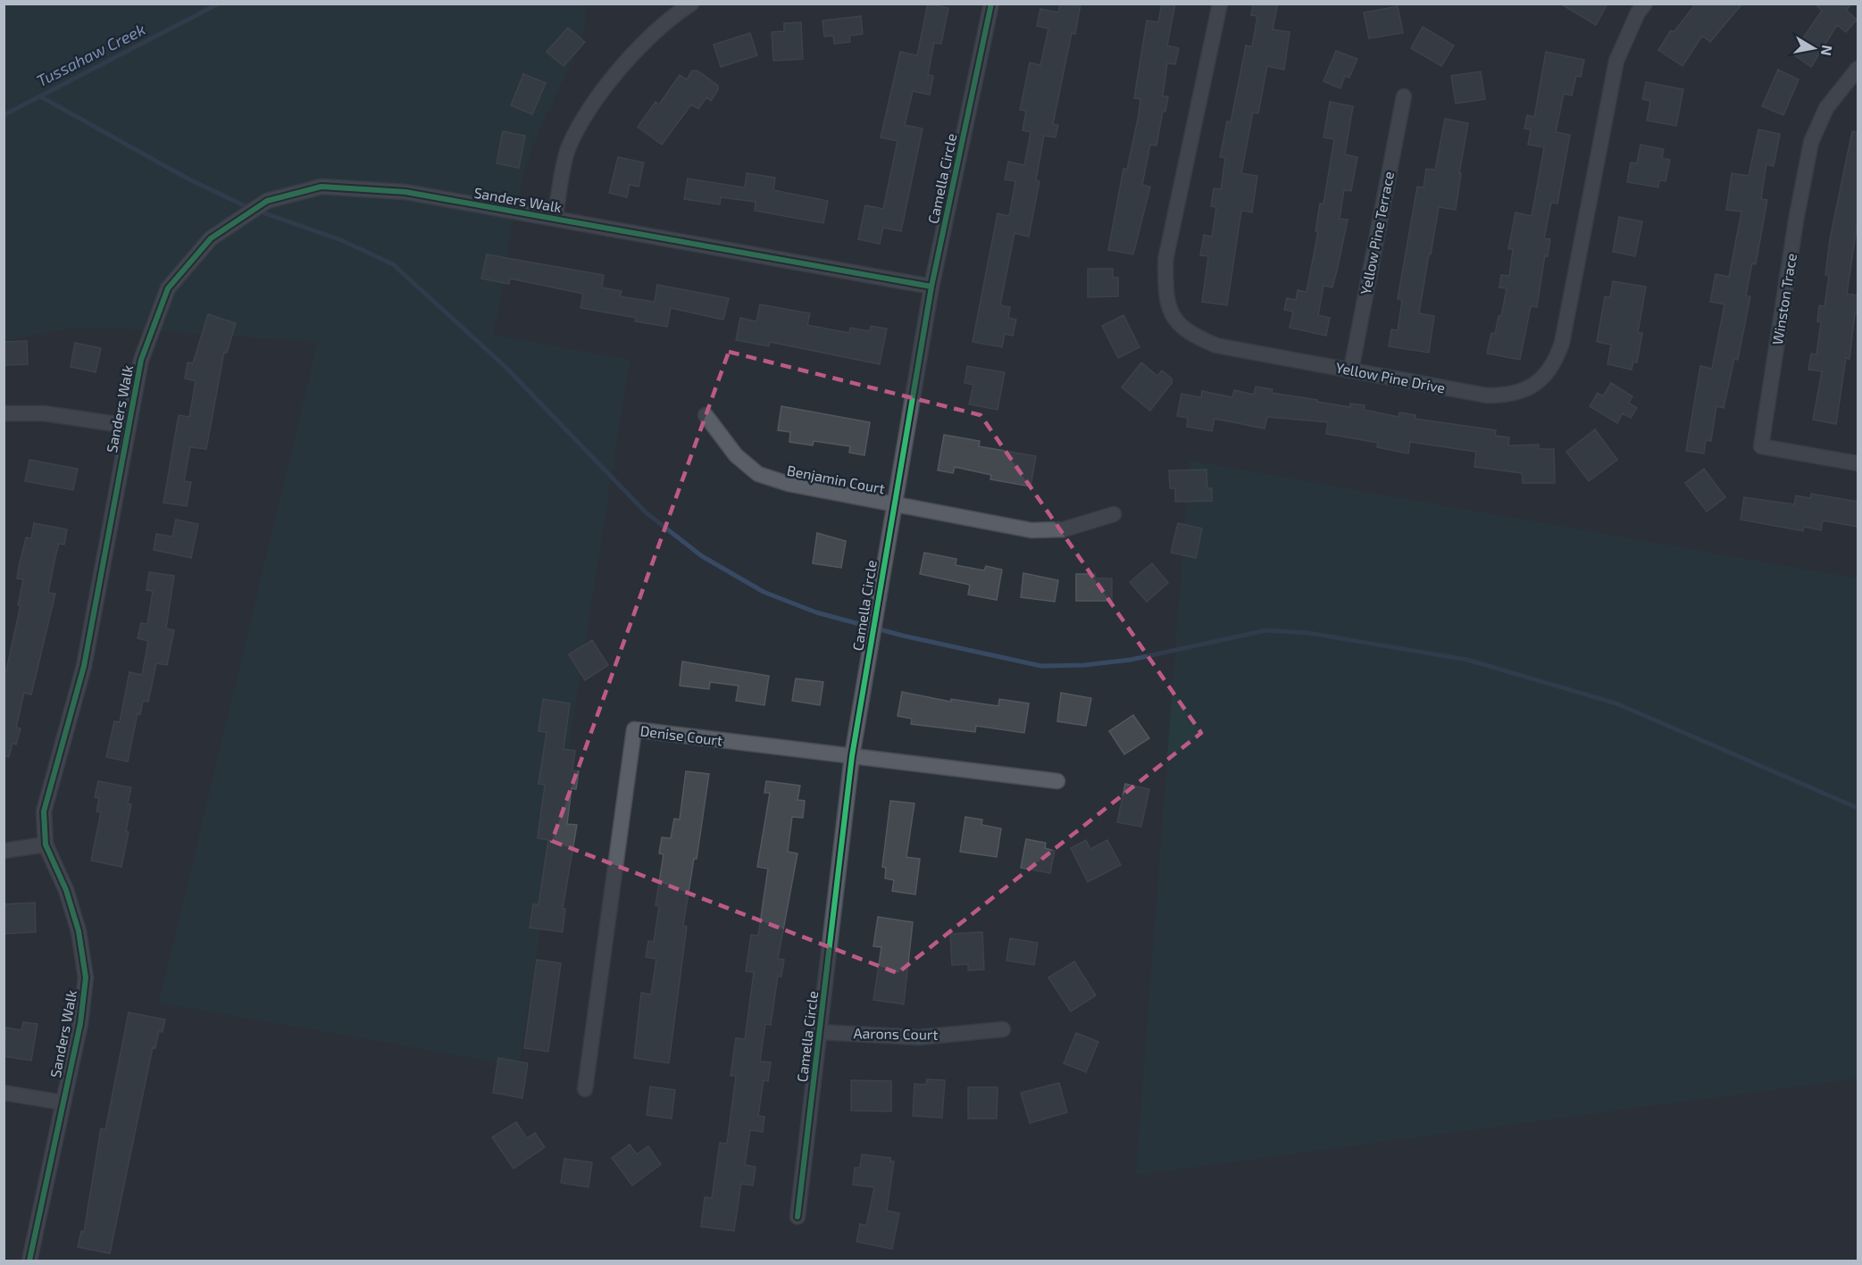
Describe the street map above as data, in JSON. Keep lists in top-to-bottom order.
{
  "streets": {
    "street": [
      "Camella Circle",
      "Sanders Walk",
      "Yellow Pine Terrace",
      "Winston Trace",
      "Yellow Pine Drive",
      "Benjamin Court",
      "Denise Court",
      "Aarons Court"
    ]
  },
  "crossings": [
    ["Camella Circle", "Sanders Walk"],
    ["Camella Circle", "Benjamin Court"],
    ["Camella Circle", "Denise Court"],
    ["Camella Circle", "Aarons Court"],
    ["Yellow Pine Terrace", "Yellow Pine Drive"]
  ],
  "water": ["Tussahaw Creek"],
  "north": "right"
}
